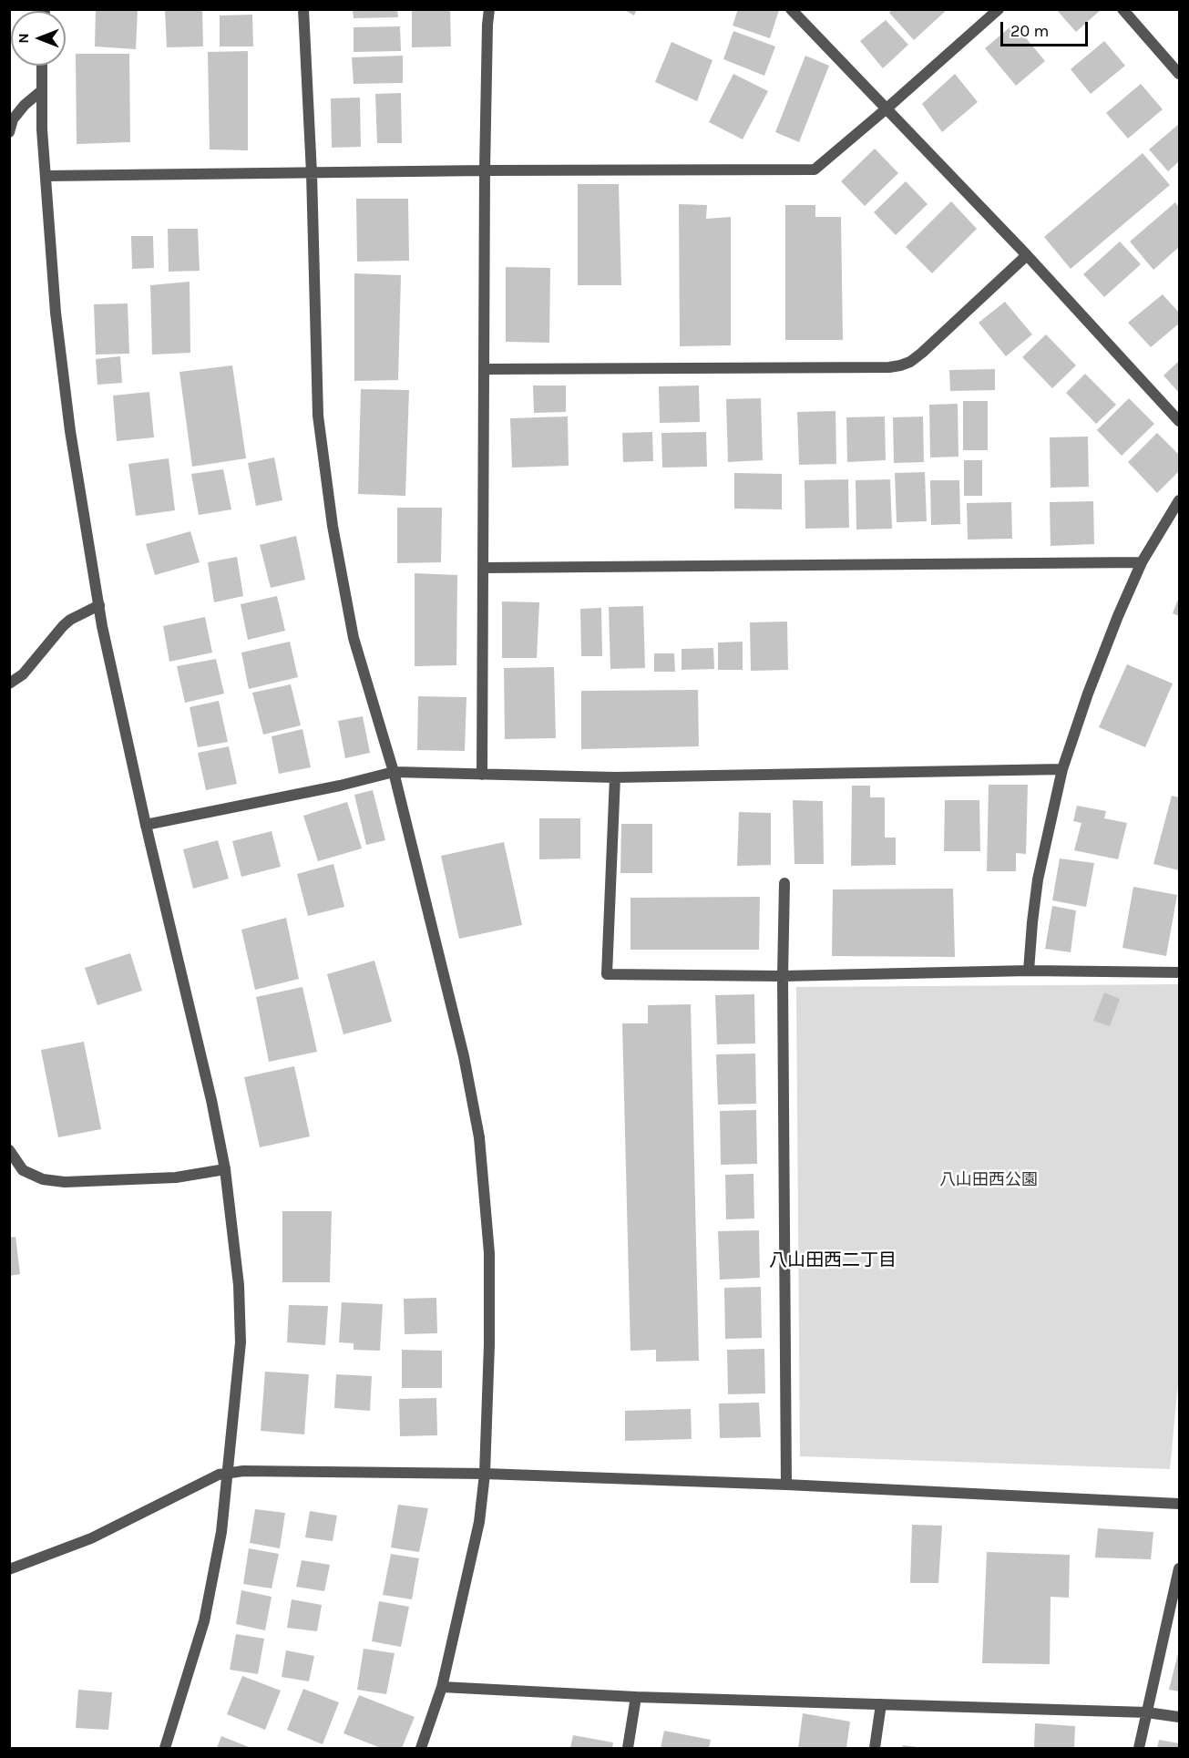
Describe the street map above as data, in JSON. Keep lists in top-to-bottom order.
{
  "districts": ["八山田西二丁目"],
  "parks": ["八山田西公園"],
  "scale_bar": "20 m",
  "north": "left"
}
